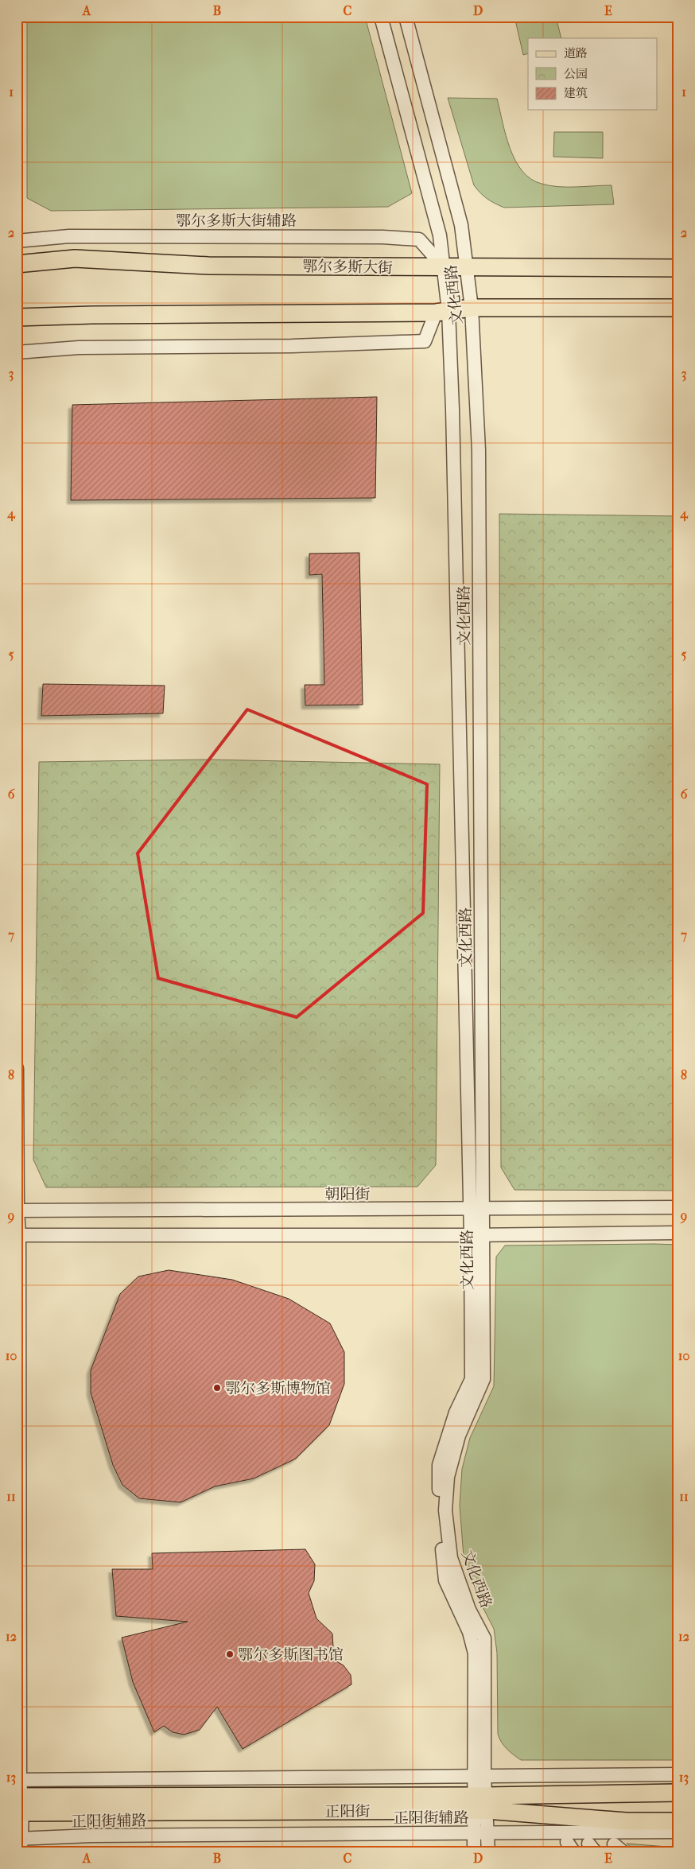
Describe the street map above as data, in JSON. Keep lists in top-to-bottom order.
{
  "streets": {
    "main road": ["鄂尔多斯大街", "正阳街"],
    "street": [
      "鄂尔多斯大街辅路",
      "文化西路",
      "朝阳街",
      "正阳街辅路"
    ]
  },
  "crossings": [
    ["鄂尔多斯大街辅路", "鄂尔多斯大街"],
    ["鄂尔多斯大街辅路", "文化西路"],
    ["鄂尔多斯大街", "文化西路"],
    ["文化西路", "朝阳街"],
    ["文化西路", "正阳街"],
    ["文化西路", "正阳街辅路"]
  ],
  "places": ["鄂尔多斯博物馆", "鄂尔多斯图书馆"],
  "legend": ["道路", "公园", "建筑"],
  "grid": {
    "columns": [
      "A",
      "B",
      "C",
      "D",
      "E"
    ],
    "rows": [
      "1",
      "2",
      "3",
      "4",
      "5",
      "6",
      "7",
      "8",
      "9",
      "10",
      "11",
      "12",
      "13"
    ]
  }
}
